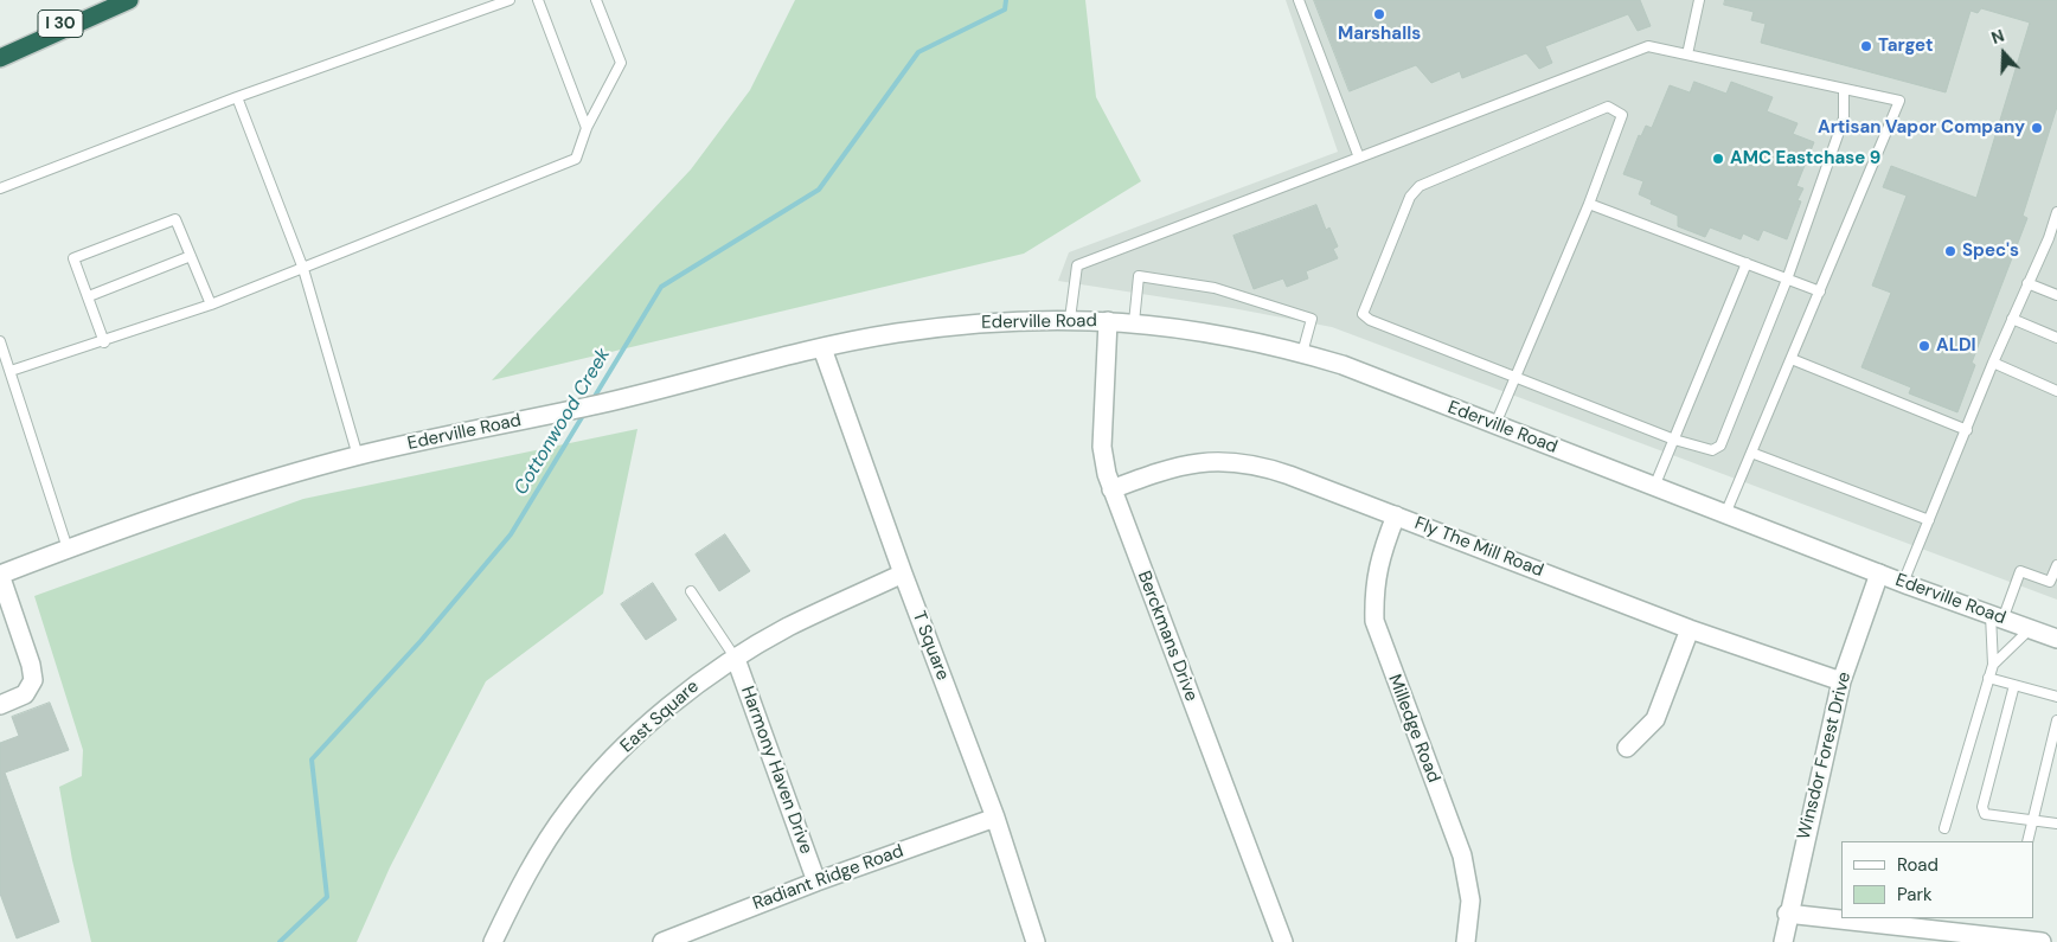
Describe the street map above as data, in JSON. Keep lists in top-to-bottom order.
{
  "streets": {
    "highway": ["I 30"],
    "street": [
      "Ederville Road",
      "Fly The Mill Road",
      "Berckmans Drive",
      "T Square",
      "East Square",
      "Milledge Road",
      "Winsdor Forest Drive",
      "Harmony Haven Drive",
      "Radiant Ridge Road"
    ]
  },
  "crossings": [
    ["Ederville Road", "Berckmans Drive"],
    ["Ederville Road", "T Square"],
    ["Ederville Road", "Winsdor Forest Drive"],
    ["Fly The Mill Road", "Berckmans Drive"],
    ["Fly The Mill Road", "Milledge Road"],
    ["Fly The Mill Road", "Winsdor Forest Drive"],
    ["T Square", "East Square"],
    ["T Square", "Radiant Ridge Road"],
    ["East Square", "Harmony Haven Drive"],
    ["Harmony Haven Drive", "Radiant Ridge Road"]
  ],
  "water": ["Cottonwood Creek"],
  "places": [
    "Marshalls",
    "Target",
    "Artisan Vapor Company",
    "AMC Eastchase 9",
    "Spec's",
    "ALDI"
  ],
  "legend": ["Road", "Park"],
  "north": "top"
}
